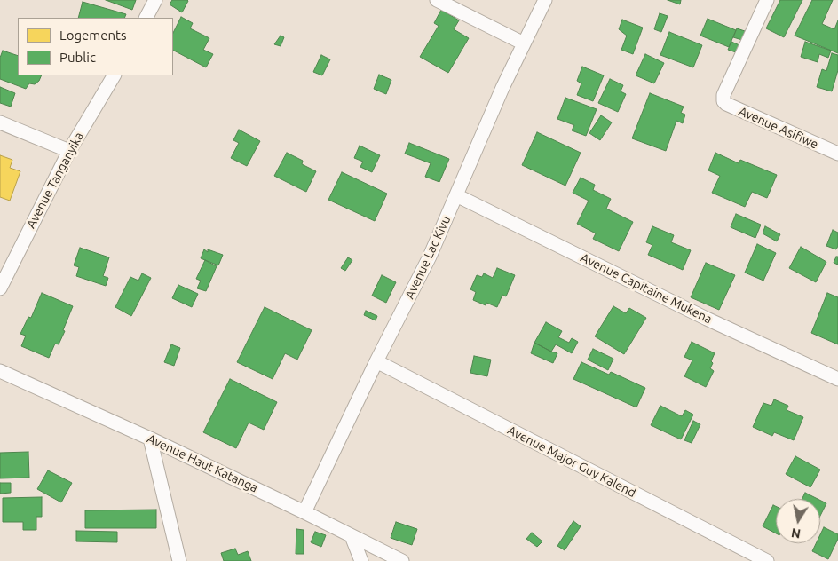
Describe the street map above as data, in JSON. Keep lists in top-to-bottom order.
{
  "streets": {
    "street": [
      "Avenue Asifiwe",
      "Avenue Tanganyika",
      "Avenue Lac Kivu",
      "Avenue Capitaine Mukena",
      "Avenue Major Guy Kalend",
      "Avenue Haut Katanga"
    ]
  },
  "crossings": [
    ["Avenue Lac Kivu", "Avenue Capitaine Mukena"],
    ["Avenue Lac Kivu", "Avenue Major Guy Kalend"],
    ["Avenue Lac Kivu", "Avenue Haut Katanga"]
  ],
  "legend": ["Logements", "Public"],
  "north": "bottom"
}
